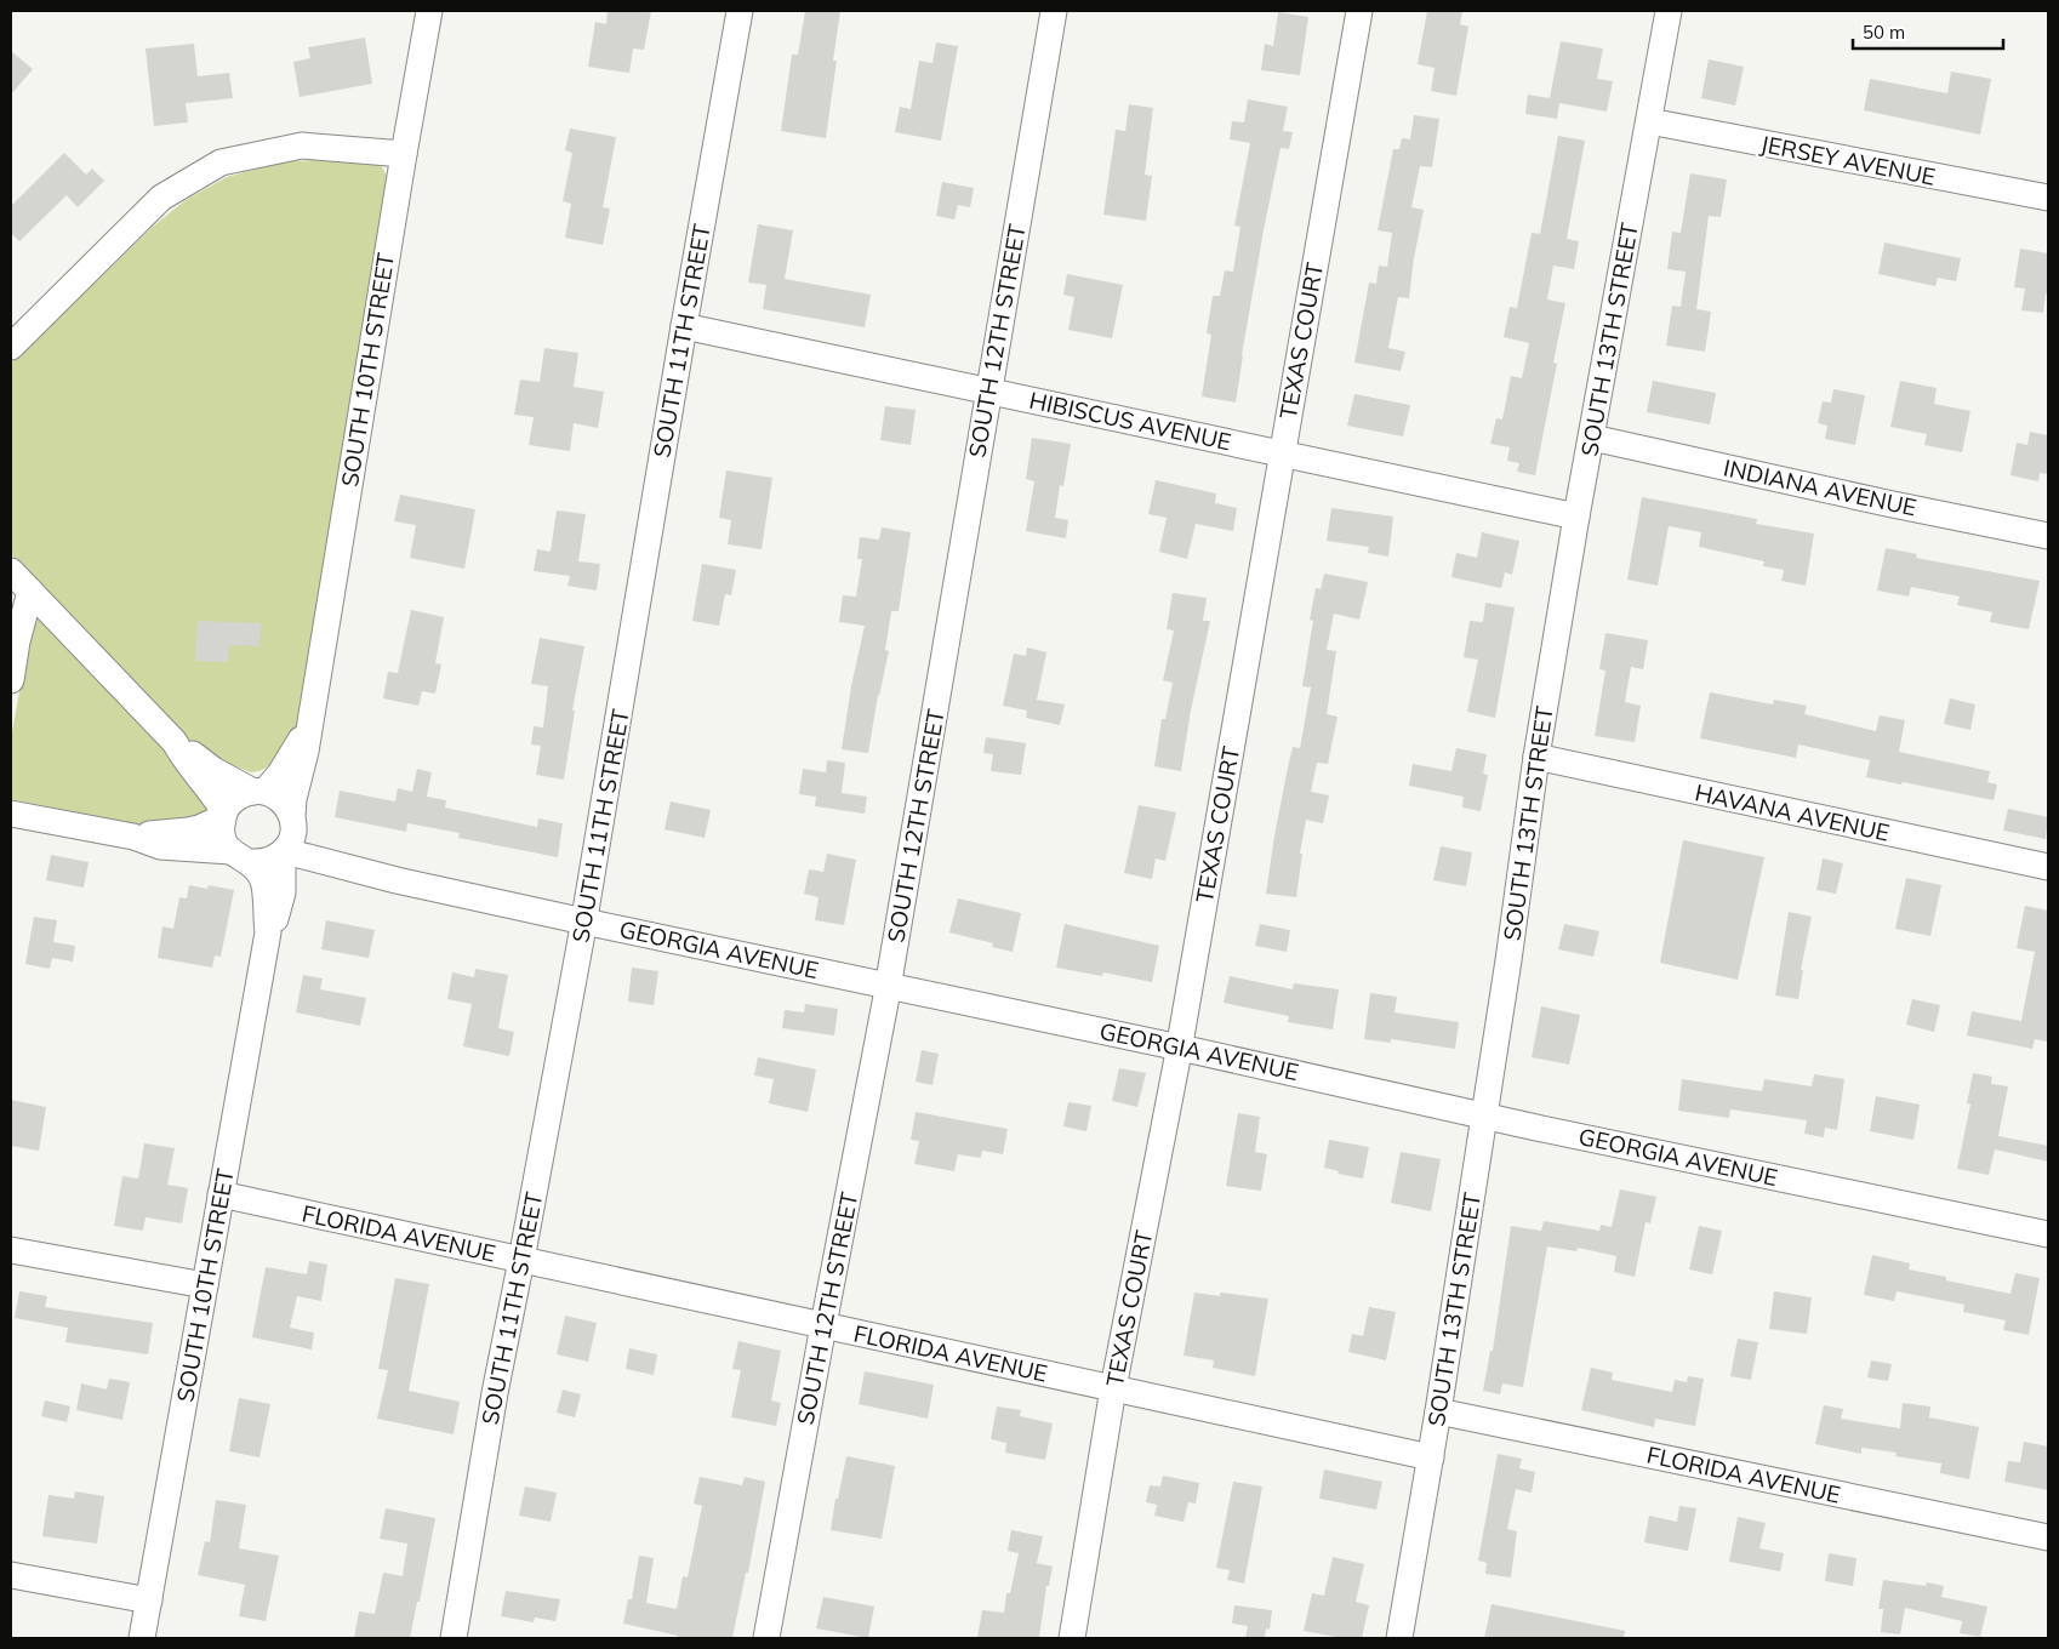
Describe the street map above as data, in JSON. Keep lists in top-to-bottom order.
{
  "streets": {
    "street": [
      "JERSEY AVENUE",
      "SOUTH 13TH STREET",
      "SOUTH 11TH STREET",
      "SOUTH 12TH STREET",
      "TEXAS COURT",
      "SOUTH 10TH STREET",
      "HIBISCUS AVENUE",
      "INDIANA AVENUE",
      "HAVANA AVENUE",
      "GEORGIA AVENUE",
      "FLORIDA AVENUE"
    ]
  },
  "crossings": [
    ["JERSEY AVENUE", "SOUTH 13TH STREET"],
    ["SOUTH 13TH STREET", "HIBISCUS AVENUE"],
    ["SOUTH 13TH STREET", "INDIANA AVENUE"],
    ["SOUTH 13TH STREET", "HAVANA AVENUE"],
    ["SOUTH 13TH STREET", "GEORGIA AVENUE"],
    ["SOUTH 13TH STREET", "FLORIDA AVENUE"],
    ["SOUTH 11TH STREET", "HIBISCUS AVENUE"],
    ["SOUTH 11TH STREET", "GEORGIA AVENUE"],
    ["SOUTH 11TH STREET", "FLORIDA AVENUE"],
    ["SOUTH 12TH STREET", "HIBISCUS AVENUE"],
    ["SOUTH 12TH STREET", "GEORGIA AVENUE"],
    ["SOUTH 12TH STREET", "FLORIDA AVENUE"],
    ["TEXAS COURT", "HIBISCUS AVENUE"],
    ["TEXAS COURT", "GEORGIA AVENUE"],
    ["TEXAS COURT", "FLORIDA AVENUE"],
    ["SOUTH 10TH STREET", "GEORGIA AVENUE"],
    ["SOUTH 10TH STREET", "FLORIDA AVENUE"]
  ],
  "scale_bar": "50 m"
}
